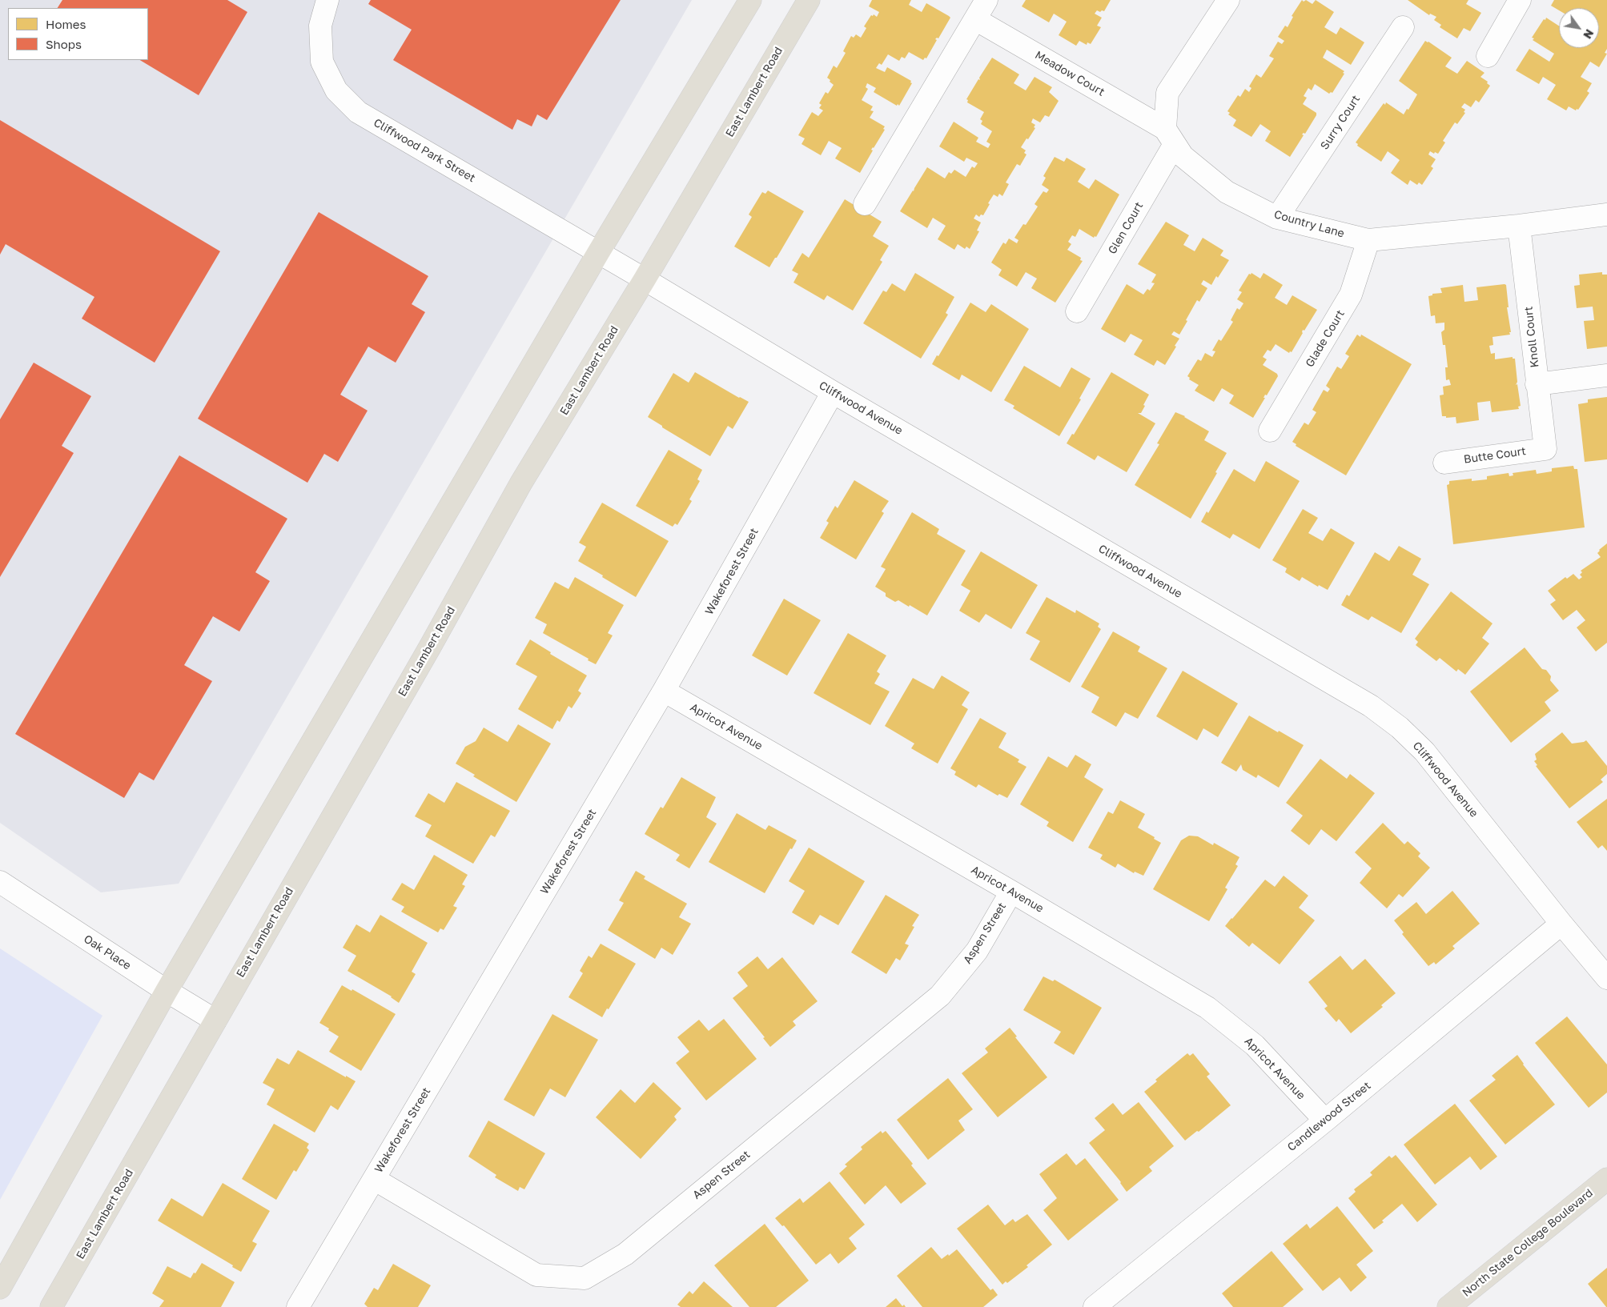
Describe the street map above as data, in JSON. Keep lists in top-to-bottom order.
{
  "streets": {
    "main road": ["East Lambert Road", "North State College Boulevard"],
    "street": [
      "Meadow Court",
      "Surry Court",
      "Cliffwood Park Street",
      "Country Lane",
      "Glen Court",
      "Knoll Court",
      "Glade Court",
      "Cliffwood Avenue",
      "Butte Court",
      "Wakeforest Street",
      "Apricot Avenue",
      "Aspen Street",
      "Oak Place",
      "Candlewood Street"
    ]
  },
  "crossings": [
    ["Meadow Court", "Country Lane"],
    ["Meadow Court", "Glen Court"],
    ["East Lambert Road", "Cliffwood Avenue"],
    ["East Lambert Road", "Oak Place"],
    ["Surry Court", "Country Lane"],
    ["Cliffwood Park Street", "Cliffwood Avenue"],
    ["Country Lane", "Glen Court"],
    ["Country Lane", "Knoll Court"],
    ["Country Lane", "Glade Court"],
    ["Knoll Court", "Butte Court"],
    ["Cliffwood Avenue", "Wakeforest Street"],
    ["Cliffwood Avenue", "Candlewood Street"],
    ["Wakeforest Street", "Apricot Avenue"],
    ["Wakeforest Street", "Aspen Street"],
    ["Apricot Avenue", "Aspen Street"],
    ["Apricot Avenue", "Candlewood Street"]
  ],
  "legend": ["Homes", "Shops"],
  "north": "bottom right"
}
